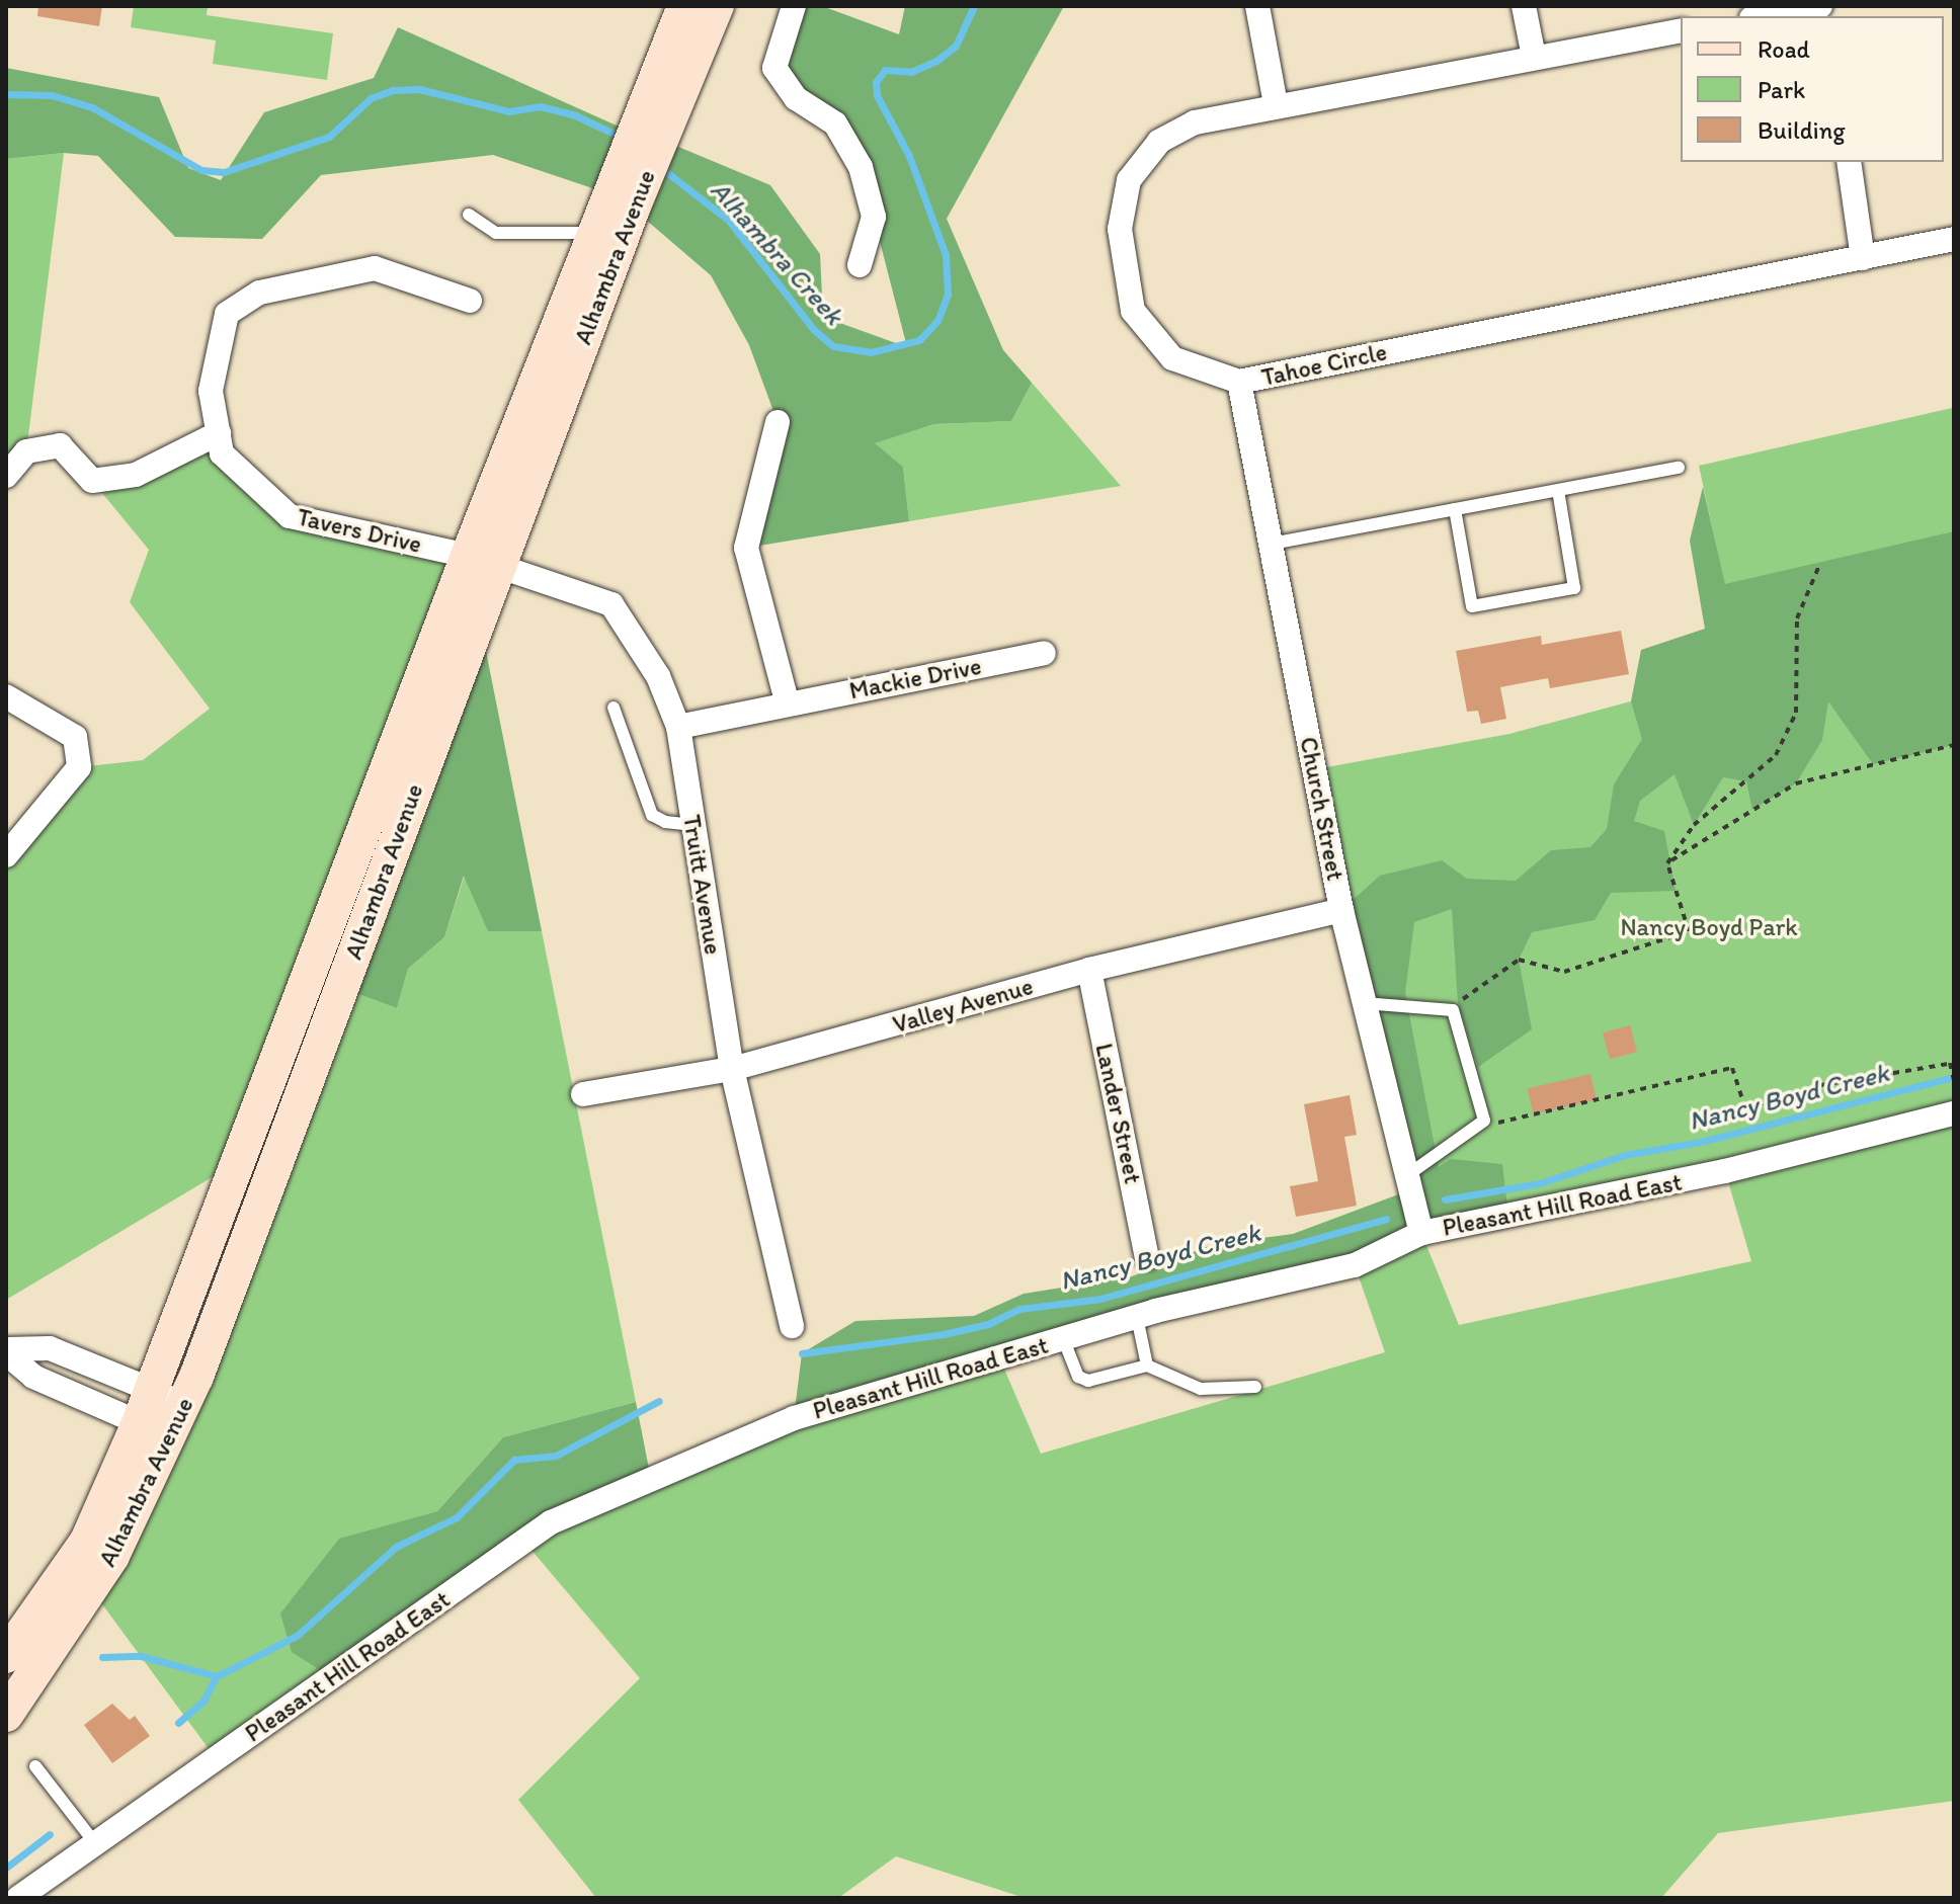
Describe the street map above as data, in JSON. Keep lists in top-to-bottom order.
{
  "streets": {
    "main road": ["Alhambra Avenue"],
    "street": [
      "Tahoe Circle",
      "Tavers Drive",
      "Mackie Drive",
      "Church Street",
      "Truitt Avenue",
      "Valley Avenue",
      "Lander Street",
      "Pleasant Hill Road East"
    ]
  },
  "crossings": [
    ["Alhambra Avenue", "Tavers Drive"],
    ["Alhambra Avenue", "Truitt Avenue"],
    ["Tahoe Circle", "Church Street"],
    ["Tavers Drive", "Truitt Avenue"],
    ["Mackie Drive", "Truitt Avenue"],
    ["Church Street", "Valley Avenue"],
    ["Church Street", "Pleasant Hill Road East"],
    ["Truitt Avenue", "Valley Avenue"],
    ["Valley Avenue", "Lander Street"]
  ],
  "water": ["Alhambra Creek", "Nancy Boyd Creek"],
  "parks": ["Nancy Boyd Park"],
  "legend": ["Road", "Park", "Building"]
}
